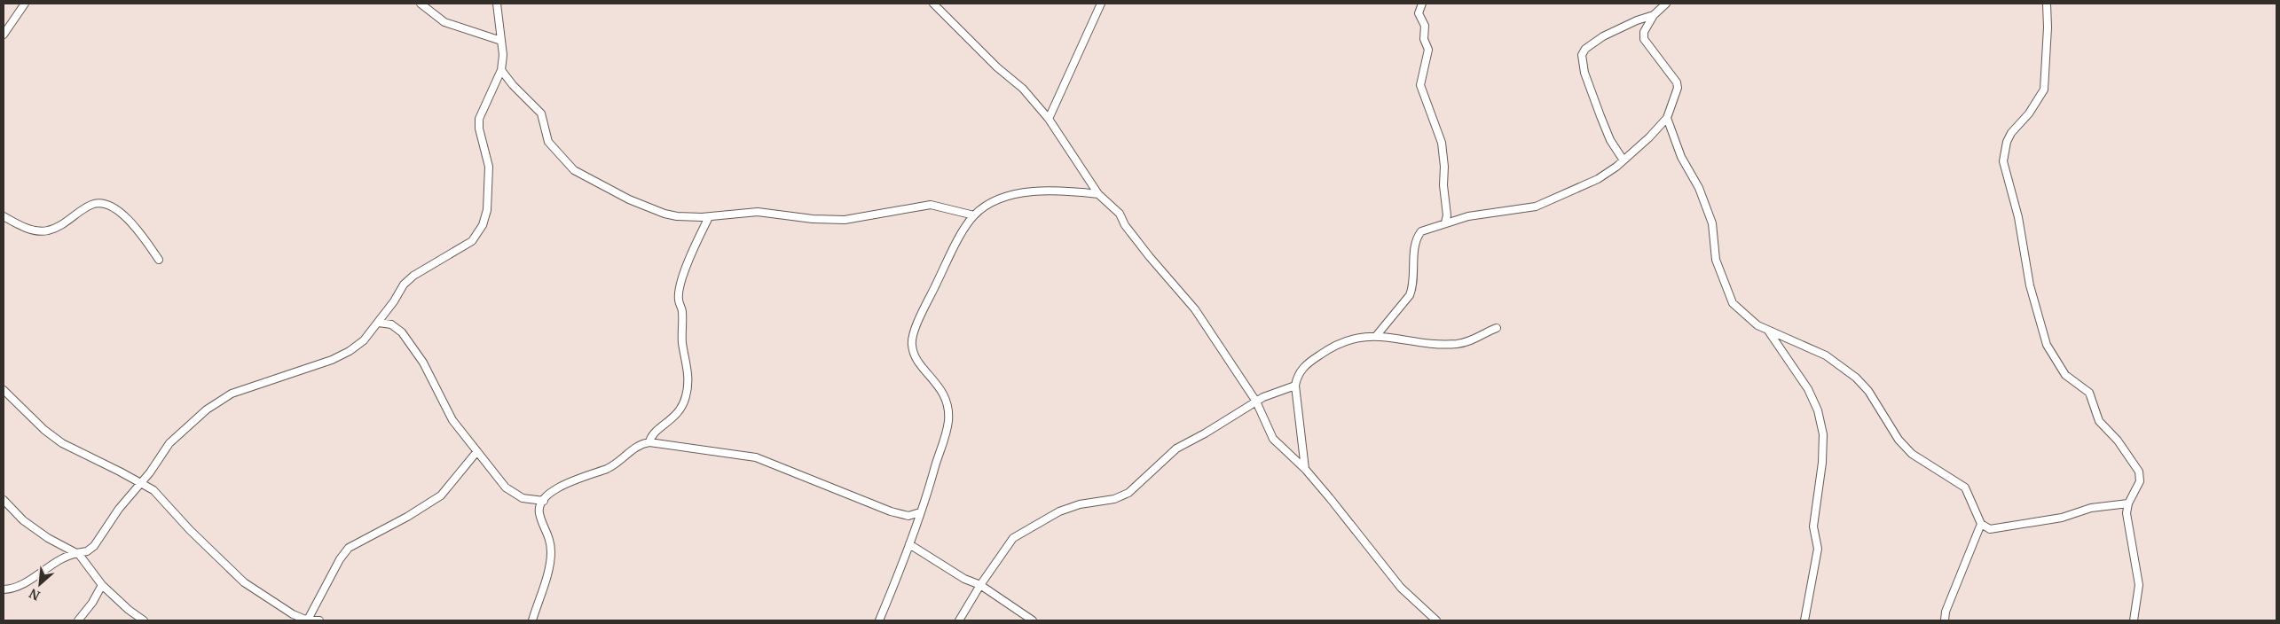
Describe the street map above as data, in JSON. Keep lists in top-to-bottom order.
{
  "north": "bottom left"
}
